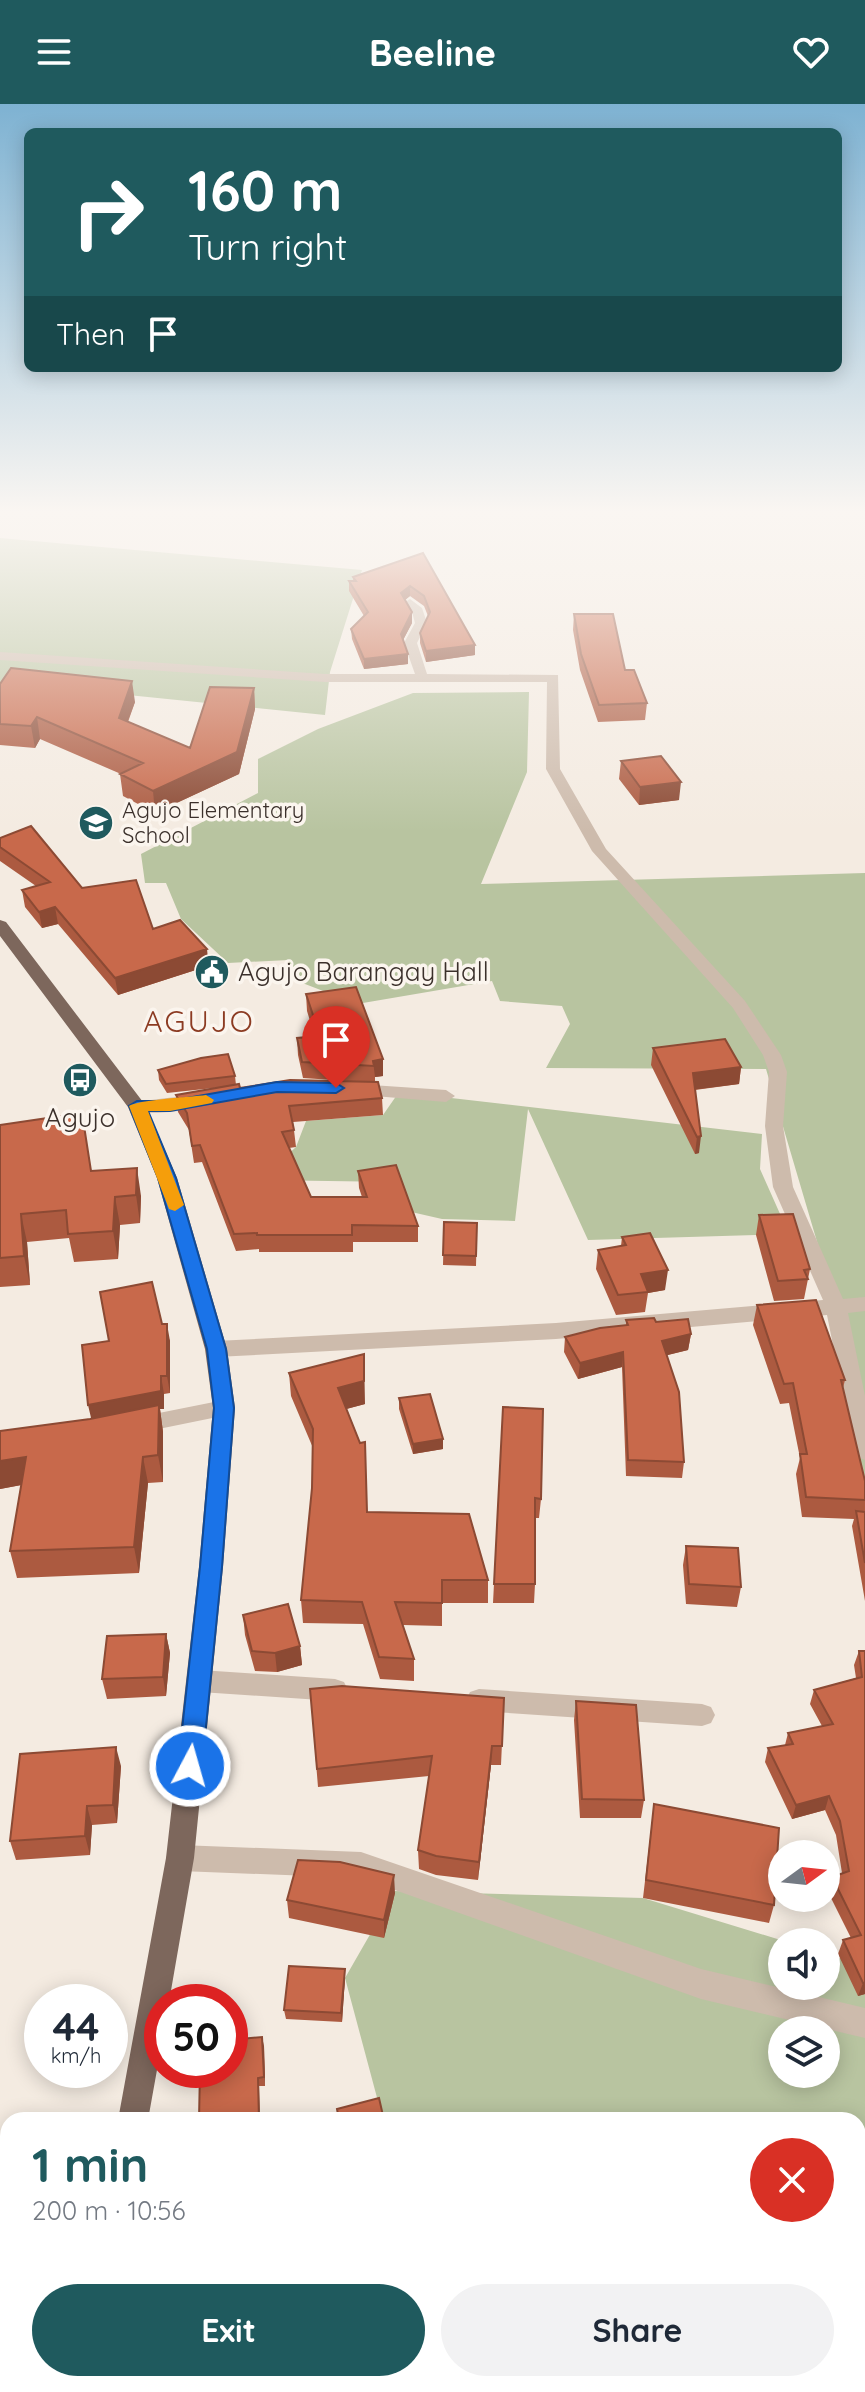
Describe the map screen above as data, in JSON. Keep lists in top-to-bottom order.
{
  "districts": ["AGUJO"],
  "places": {
    "school or university": ["Agujo Elementary School"],
    "public building": ["Agujo Barangay Hall"],
    "bus stop": ["Agujo"]
  },
  "north": "right",
  "page": {
    "header": "Beeline",
    "turn": ["160 m", "Turn right"],
    "then": "Then",
    "speed": "44 km/h",
    "limit": "50",
    "heading": ["1 min", "200 m · 10:56"],
    "buttons": ["Exit", "Share"]
  }
}
